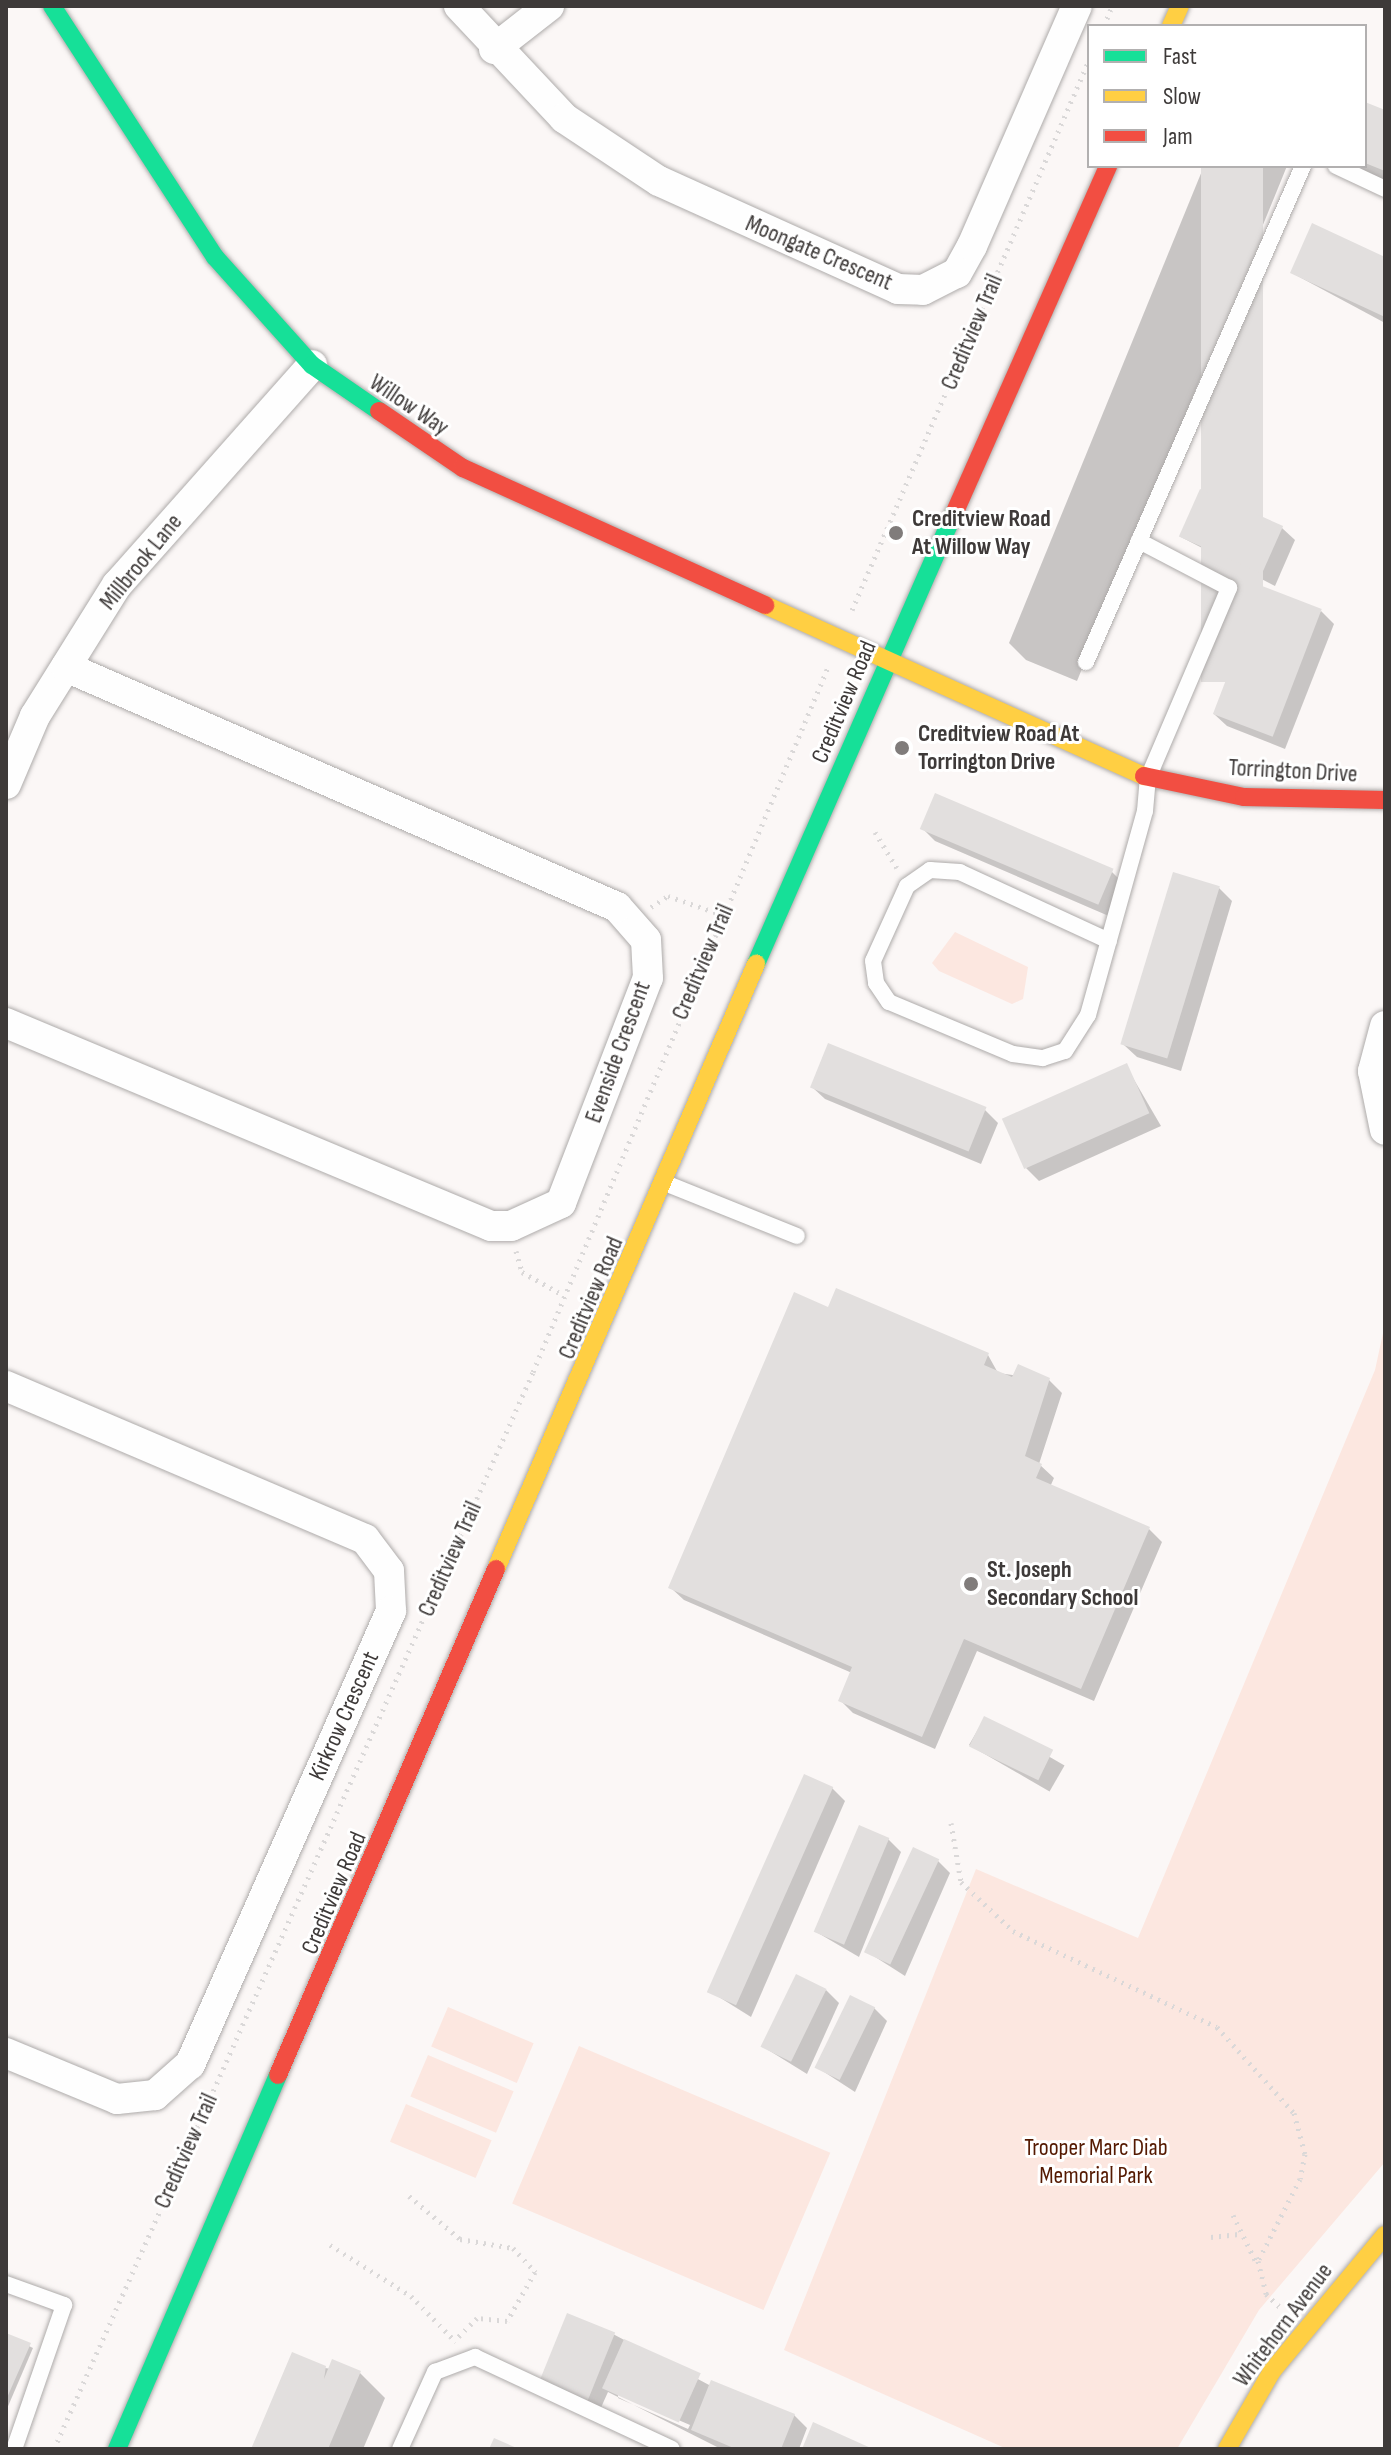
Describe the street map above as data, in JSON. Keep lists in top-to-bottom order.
{
  "streets": {
    "main road": [
      "Willow Way",
      "Creditview Road",
      "Torrington Drive",
      "Whitehorn Avenue"
    ],
    "street": [
      "Moongate Crescent",
      "Millbrook Lane",
      "Evenside Crescent",
      "Kirkrow Crescent"
    ],
    "path": ["Creditview Trail"]
  },
  "crossings": [
    ["Willow Way", "Millbrook Lane"],
    ["Willow Way", "Creditview Road"],
    ["Willow Way", "Torrington Drive"],
    ["Creditview Road", "Torrington Drive"]
  ],
  "parks": ["Trooper Marc Diab Memorial Park"],
  "places": ["Creditview Road At Willow Way", "Creditview Road At Torrington Drive", "St. Joseph Secondary School"],
  "legend": ["Fast", "Slow", "Jam"]
}
